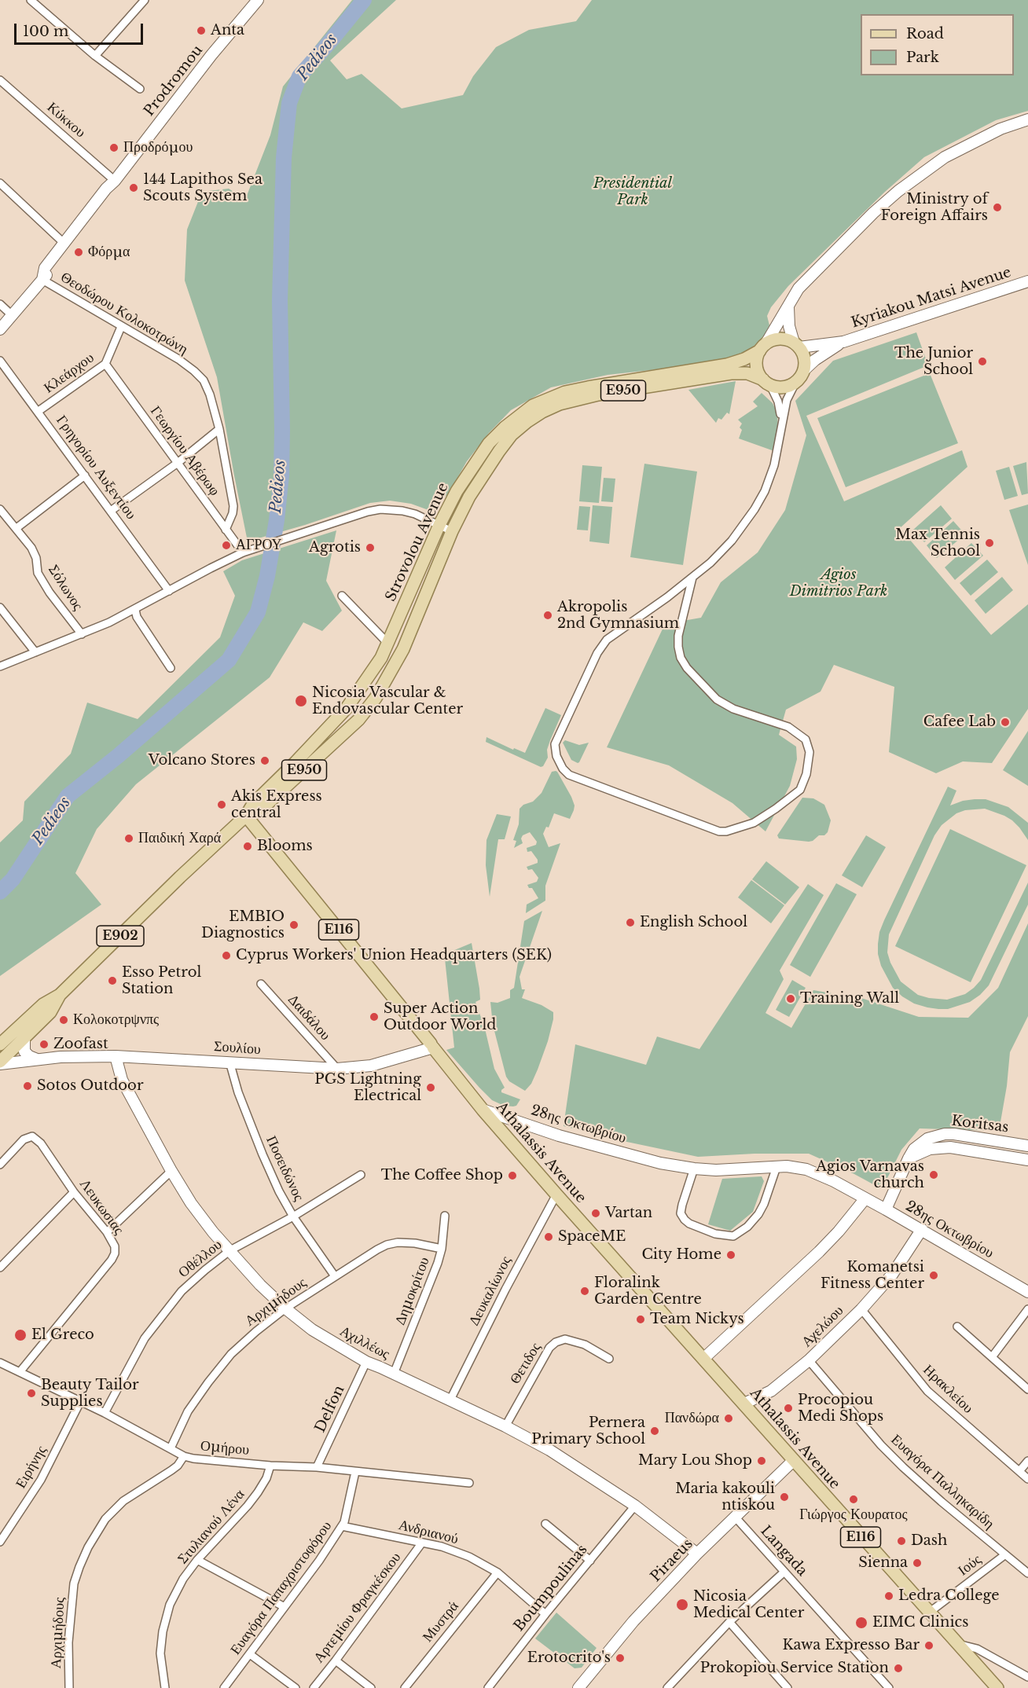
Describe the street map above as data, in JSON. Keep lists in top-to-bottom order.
{
  "streets": {
    "main road": [
      "E950",
      "Strovolou Avenue",
      "E116",
      "E902",
      "Athalassis Avenue"
    ],
    "street": [
      "Prodromou",
      "Κύκκου",
      "Kyriakou Matsi Avenue",
      "Θεοδώρου Κολοκοτρώνη",
      "Κλεάρχου",
      "Γεωργίου Αβέρωφ",
      "Γρηγορίου Αυξεντίου",
      "Σόλωνος",
      "Δαιδάλου",
      "Σουλίου",
      "28ης Οκτωβρίου",
      "Koritsas",
      "Ποσειδώνος",
      "Λευκωσιας",
      "Οθέλλου",
      "Δημοκρίτου",
      "Δευκαλίωνος",
      "Αρχιμήδους",
      "Αχελώου",
      "Αχιλλέως",
      "Θετιδος",
      "Ηρακλείου",
      "Delfon",
      "Ομήρου",
      "Ειρήνης",
      "Ευαγόρα Παλληκαρίδη",
      "Στυλιανού Λένα",
      "Ανδριανού",
      "Langada",
      "Piraeus",
      "Ιούς",
      "Ευαγόρα Παπαχριστοφόρου",
      "Boumpoulinas",
      "Αρτεμίου Φραγκέσκου",
      "Μυστρά"
    ]
  },
  "crossings": [
    ["Prodromou", "Κύκκου"],
    ["Prodromou", "Θεοδώρου Κολοκοτρώνη"],
    ["Kyriakou Matsi Avenue", "Strovolou Avenue"],
    ["Θεοδώρου Κολοκοτρώνη", "Κλεάρχου"],
    ["Θεοδώρου Κολοκοτρώνη", "Γεωργίου Αβέρωφ"],
    ["Κλεάρχου", "Γεωργίου Αβέρωφ"],
    ["Κλεάρχου", "Γρηγορίου Αυξεντίου"],
    ["Strovolou Avenue", "Σουλίου"],
    ["Strovolou Avenue", "Athalassis Avenue"],
    ["Δαιδάλου", "Σουλίου"],
    ["Σουλίου", "Athalassis Avenue"],
    ["Σουλίου", "Ποσειδώνος"],
    ["Σουλίου", "Αχιλλέως"],
    ["28ης Οκτωβρίου", "Koritsas"],
    ["28ης Οκτωβρίου", "Athalassis Avenue"],
    ["28ης Οκτωβρίου", "Αχελώου"],
    ["Athalassis Avenue", "Δευκαλίωνος"],
    ["Athalassis Avenue", "Αχελώου"],
    ["Athalassis Avenue", "Piraeus"],
    ["Athalassis Avenue", "Ιούς"],
    ["Ποσειδώνος", "Οθέλλου"],
    ["Ποσειδώνος", "Αρχιμήδους"],
    ["Λευκωσιας", "Ομήρου"],
    ["Οθέλλου", "Αχιλλέως"],
    ["Οθέλλου", "Ομήρου"],
    ["Δημοκρίτου", "Αρχιμήδους"],
    ["Δημοκρίτου", "Αχιλλέως"],
    ["Δευκαλίωνος", "Αχιλλέως"],
    ["Αρχιμήδους", "Αχιλλέως"],
    ["Αρχιμήδους", "Ομήρου"],
    ["Αχελώου", "Ηρακλείου"],
    ["Αχελώου", "Ευαγόρα Παλληκαρίδη"],
    ["Αχιλλέως", "Θετιδος"],
    ["Αχιλλέως", "Delfon"],
    ["Αχιλλέως", "Piraeus"],
    ["Αχιλλέως", "Boumpoulinas"],
    ["Delfon", "Ομήρου"],
    ["Ομήρου", "Ειρήνης"],
    ["Ομήρου", "Στυλιανού Λένα"],
    ["Ομήρου", "Ευαγόρα Παπαχριστοφόρου"],
    ["Ευαγόρα Παλληκαρίδη", "Ιούς"],
    ["Ανδριανού", "Ευαγόρα Παπαχριστοφόρου"],
    ["Ανδριανού", "Boumpoulinas"],
    ["Ανδριανού", "Αρτεμίου Φραγκέσκου"],
    ["Ανδριανού", "Μυστρά"],
    ["Langada", "Piraeus"]
  ],
  "water": ["Pedieos"],
  "parks": ["Presidential Park", "Agios Dimitrios Park"],
  "places": [
    "Anta",
    "Προδρόμου",
    "144 Lapithos Sea Scouts System",
    "Ministry of Foreign Affairs",
    "Φόρμα",
    "The Junior School",
    "Max Tennis School",
    "ΑΓΡΟΥ",
    "Agrotis",
    "Akropolis 2nd Gymnasium",
    "Nicosia Vascular & Endovascular Center",
    "Cafee Lab",
    "Volcano Stores",
    "Akis Express central",
    "Παιδική Χαρά",
    "Blooms",
    "English School",
    "EMBIO Diagnostics",
    "Cyprus Workers' Union Headquarters (SEK)",
    "Esso Petrol Station",
    "Training Wall",
    "Super Action Outdoor World",
    "Κολοκοτρψνπς",
    "Zoofast",
    "Sotos Outdoor",
    "PGS Lightning Electrical",
    "Agios Varnavas church",
    "The Coffee Shop",
    "Vartan",
    "SpaceME",
    "City Home",
    "Komanetsi Fitness Center",
    "Floralink Garden Centre",
    "Team Nickys",
    "El Greco",
    "Beauty Tailor Supplies",
    "Procopiou Medi Shops",
    "Πανδώρα",
    "Pernera Primary School",
    "Mary Lou Shop",
    "Maria kakouli ntiskou",
    "Γιώργος Κουρατος",
    "Dash",
    "Sienna",
    "Ledra College",
    "Nicosia Medical Center",
    "EIMC Clinics",
    "Kawa Expresso Bar",
    "Erotocrito's",
    "Prokopiou Service Station"
  ],
  "legend": ["Road", "Park"],
  "scale_bar": "100 m"
}
